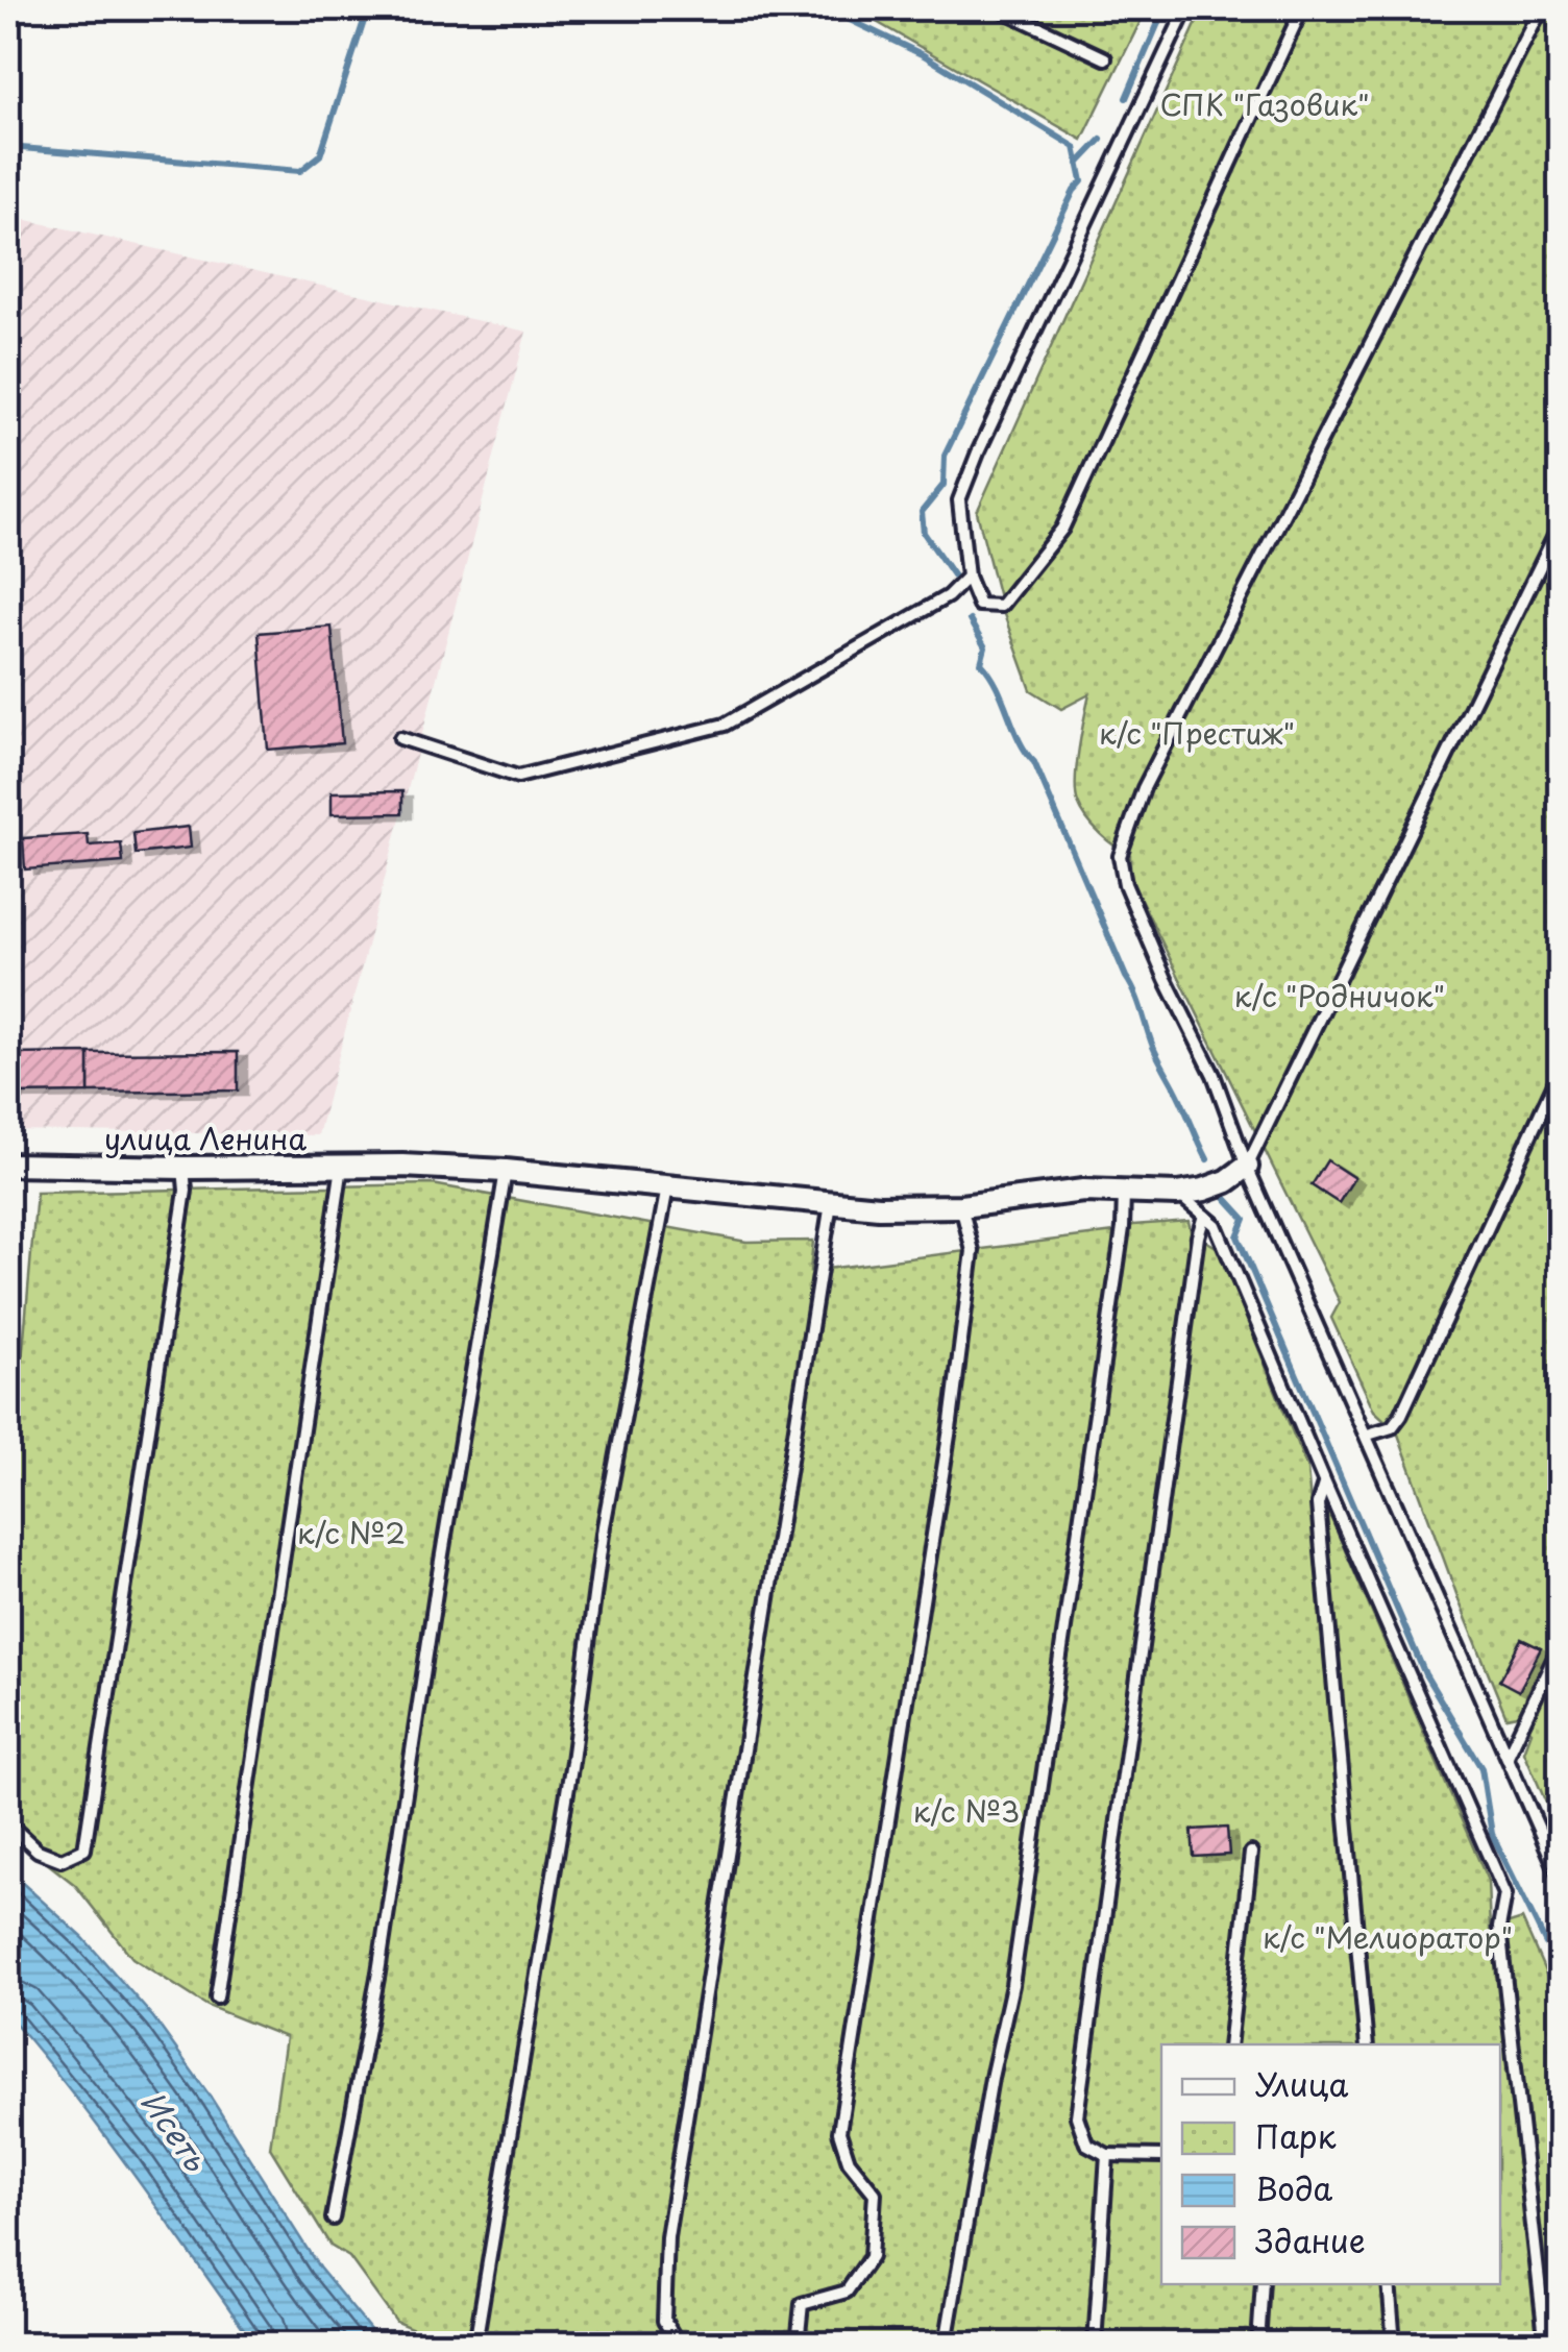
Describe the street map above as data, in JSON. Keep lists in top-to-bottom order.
{
  "streets": {
    "street": ["улица Ленина"]
  },
  "water": ["Исеть"],
  "parks": [
    "СПК \"Газовик\"",
    "к/с \"Престиж\"",
    "к/с \"Родничок\"",
    "к/с №2",
    "к/с №3",
    "к/с \"Мелиоратор\""
  ],
  "legend": [
    "Улица",
    "Парк",
    "Вода",
    "Здание"
  ]
}
